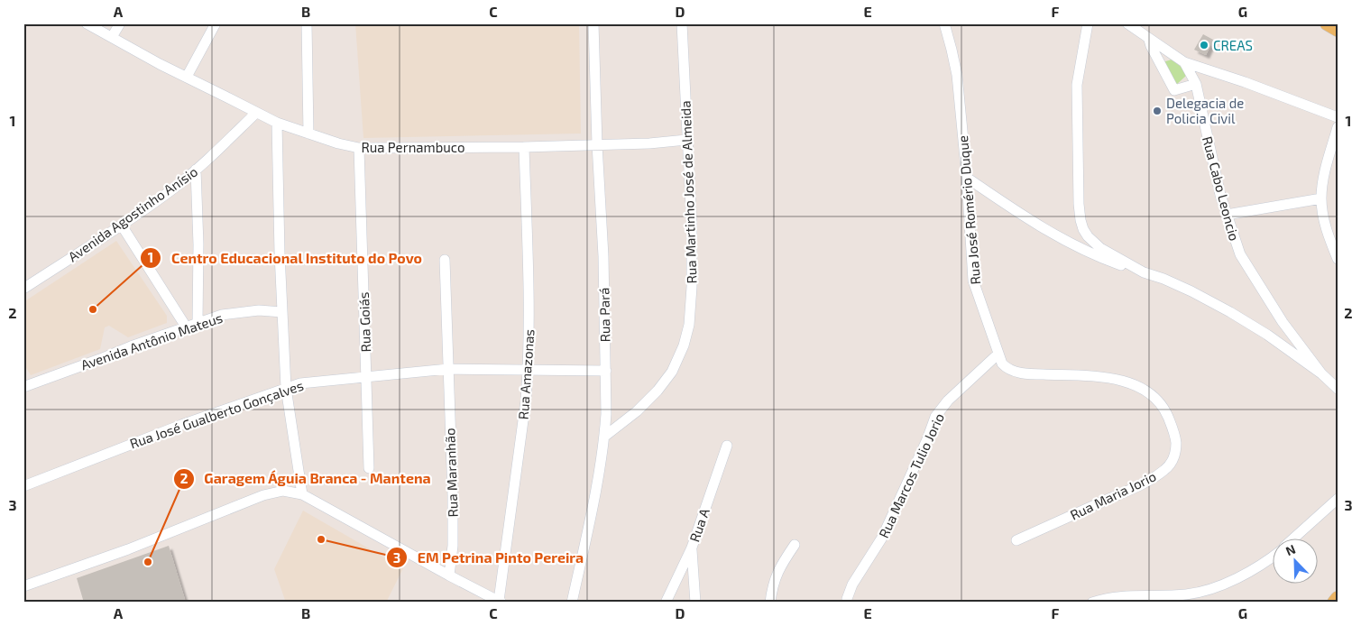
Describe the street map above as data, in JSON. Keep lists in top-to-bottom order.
{
  "streets": {
    "street": [
      "Rua Pernambuco",
      "Rua Cabo Leoncio",
      "Rua Martinho José de Almeida",
      "Rua José Romério Duque",
      "Avenida Agostinho Anísio",
      "Rua Pará",
      "Rua Goiás",
      "Avenida Antônio Mateus",
      "Rua Amazonas",
      "Rua José Gualberto Gonçalves",
      "Rua Maranhão",
      "Rua Marcos Tulio Jorio",
      "Rua Maria Jorio",
      "Rua A"
    ]
  },
  "crossings": [
    ["Rua Pernambuco", "Rua Martinho José de Almeida"],
    ["Rua Pernambuco", "Avenida Agostinho Anísio"],
    ["Rua Pernambuco", "Rua Pará"],
    ["Rua Pernambuco", "Rua Goiás"],
    ["Rua Pernambuco", "Rua Amazonas"],
    ["Rua Martinho José de Almeida", "Rua Pará"],
    ["Rua José Romério Duque", "Rua Marcos Tulio Jorio"],
    ["Rua José Romério Duque", "Rua Maria Jorio"],
    ["Rua Pará", "Rua José Gualberto Gonçalves"],
    ["Rua Goiás", "Rua José Gualberto Gonçalves"],
    ["Rua Amazonas", "Rua José Gualberto Gonçalves"],
    ["Rua José Gualberto Gonçalves", "Rua Maranhão"]
  ],
  "places": [
    "CREAS",
    "Delegacia de Policia Civil",
    "Centro Educacional Instituto do Povo",
    "EM Petrina Pinto Pereira",
    "Garagem Águia Branca - Mantena"
  ],
  "north": "top left",
  "grid": {
    "columns": [
      "A",
      "B",
      "C",
      "D",
      "E",
      "F",
      "G"
    ],
    "rows": ["1", "2", "3"]
  }
}
